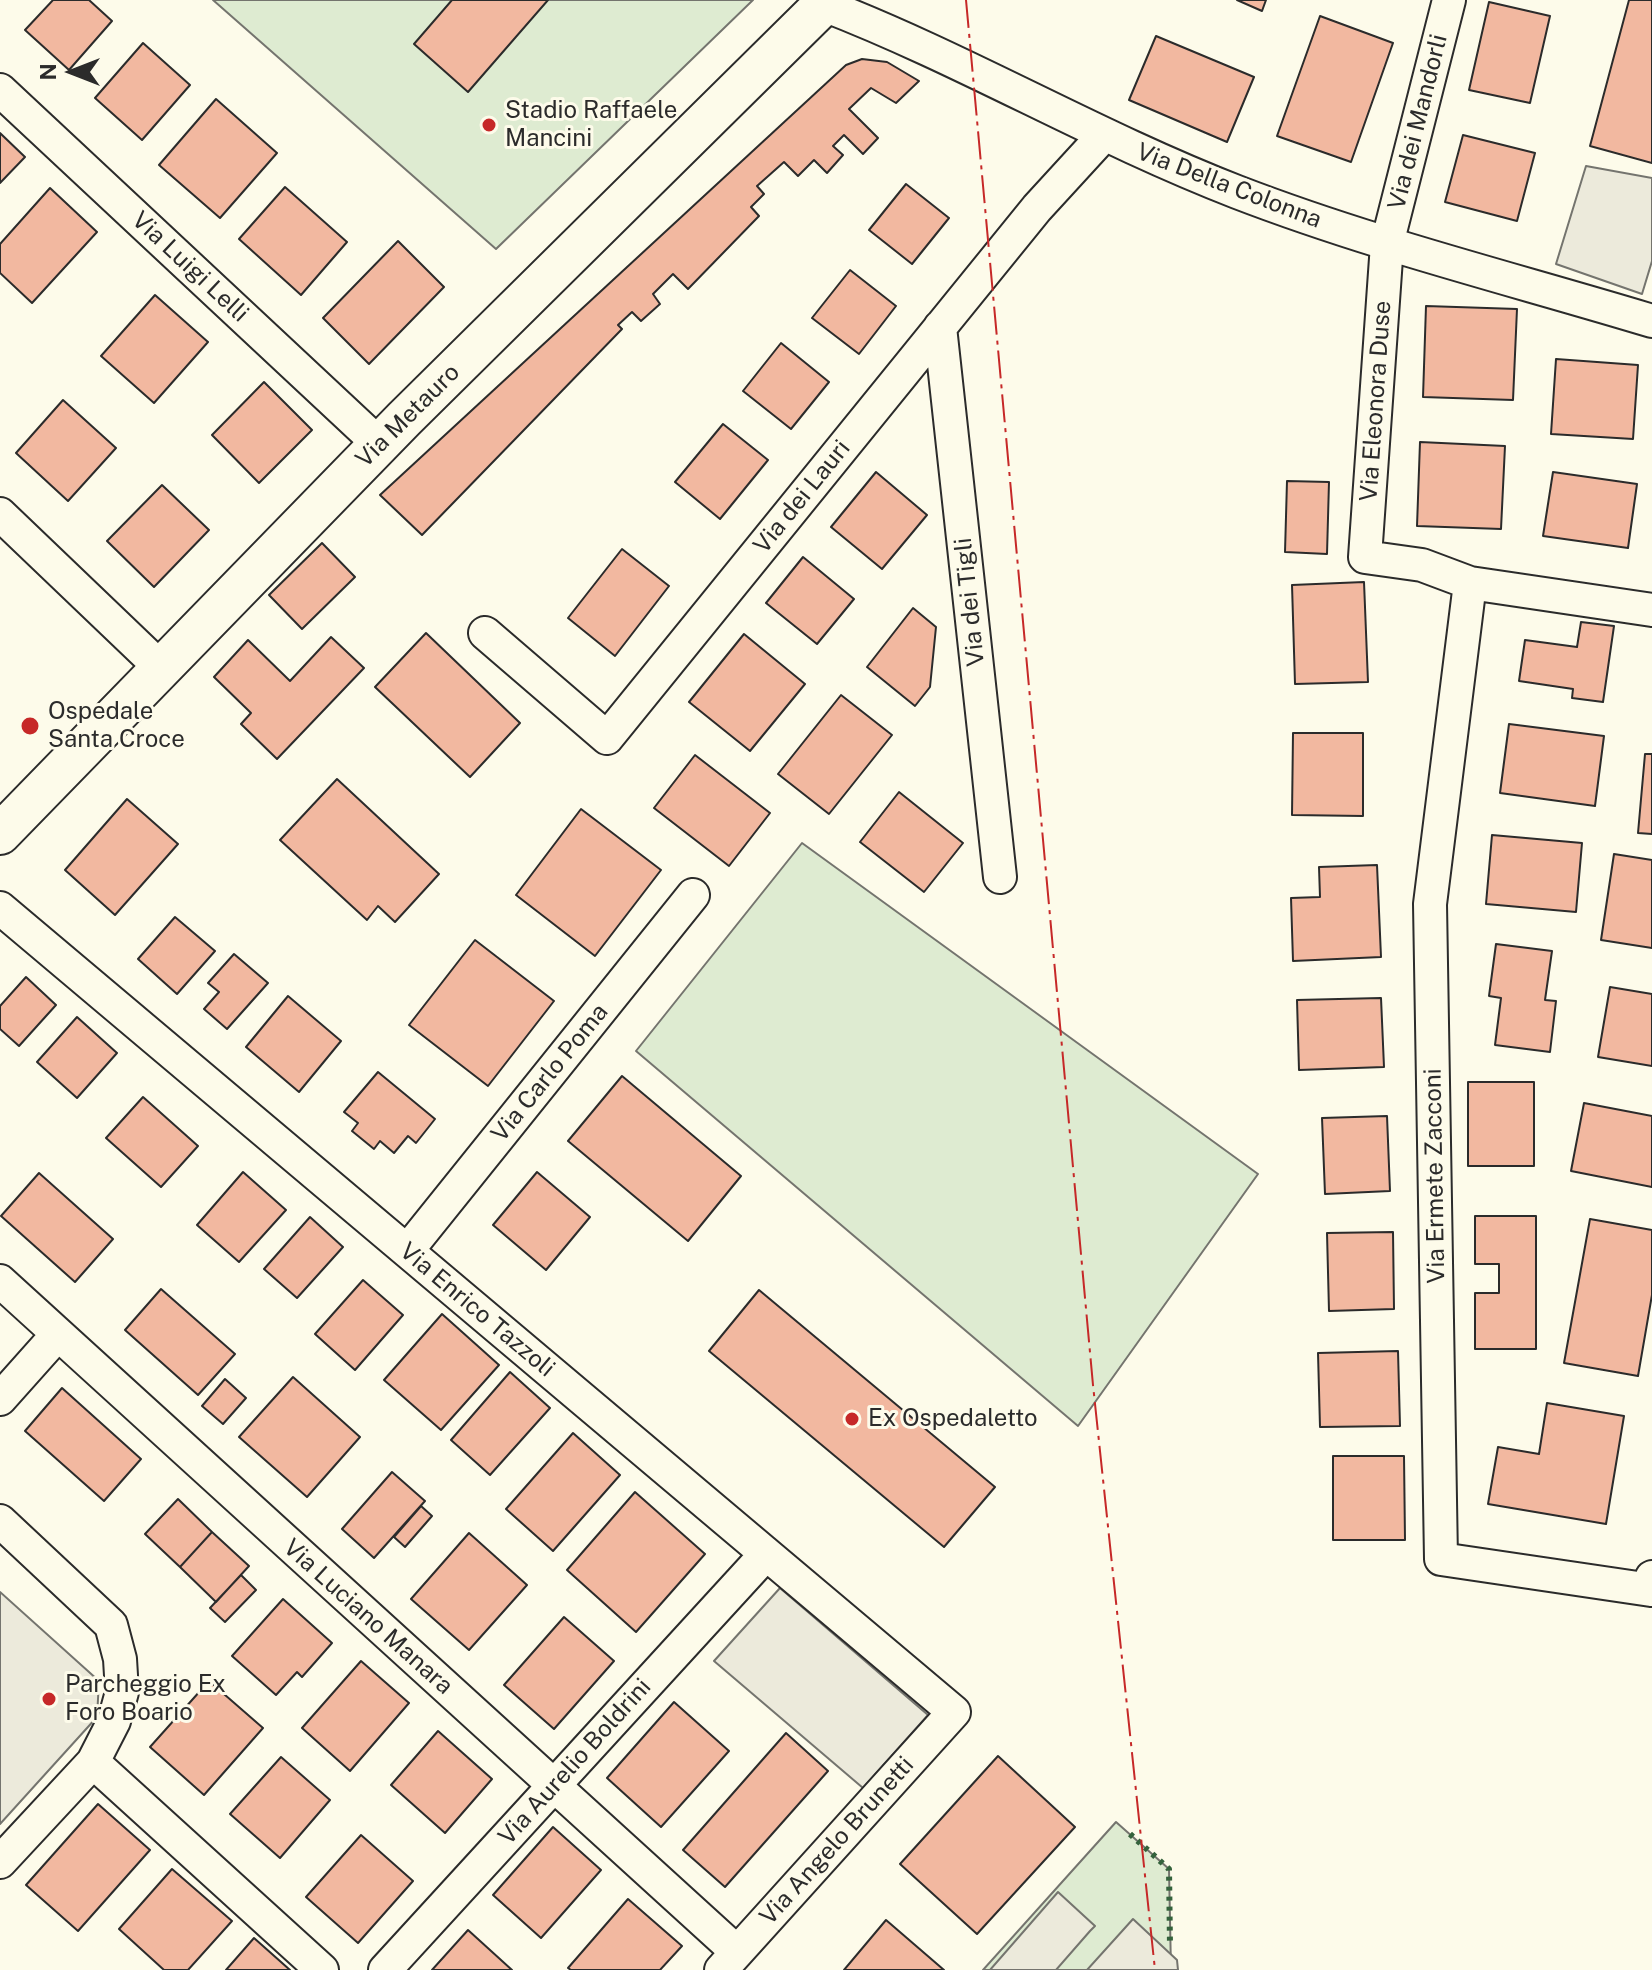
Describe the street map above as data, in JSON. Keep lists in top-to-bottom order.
{
  "streets": {
    "street": [
      "Via dei Mandorli",
      "Via Della Colonna",
      "Via Luigi Lelli",
      "Via Eleonora Duse",
      "Via Metauro",
      "Via dei Lauri",
      "Via dei Tigli",
      "Via Carlo Poma",
      "Via Ermete Zacconi",
      "Via Enrico Tazzoli",
      "Via Luciano Manara",
      "Via Aurelio Boldrini",
      "Via Angelo Brunetti"
    ]
  },
  "crossings": [
    ["Via dei Mandorli", "Via Della Colonna"],
    ["Via dei Mandorli", "Via Eleonora Duse"],
    ["Via Della Colonna", "Via Eleonora Duse"],
    ["Via Della Colonna", "Via Metauro"],
    ["Via Della Colonna", "Via dei Lauri"],
    ["Via Luigi Lelli", "Via Metauro"],
    ["Via Eleonora Duse", "Via Ermete Zacconi"],
    ["Via dei Lauri", "Via dei Tigli"],
    ["Via Carlo Poma", "Via Enrico Tazzoli"],
    ["Via Enrico Tazzoli", "Via Aurelio Boldrini"],
    ["Via Enrico Tazzoli", "Via Angelo Brunetti"],
    ["Via Luciano Manara", "Via Aurelio Boldrini"],
    ["Via Luciano Manara", "Via Angelo Brunetti"]
  ],
  "places": [
    "Stadio Raffaele Mancini",
    "Ospedale Santa Croce",
    "Ex Ospedaletto",
    "Parcheggio Ex Foro Boario"
  ],
  "north": "left"
}
